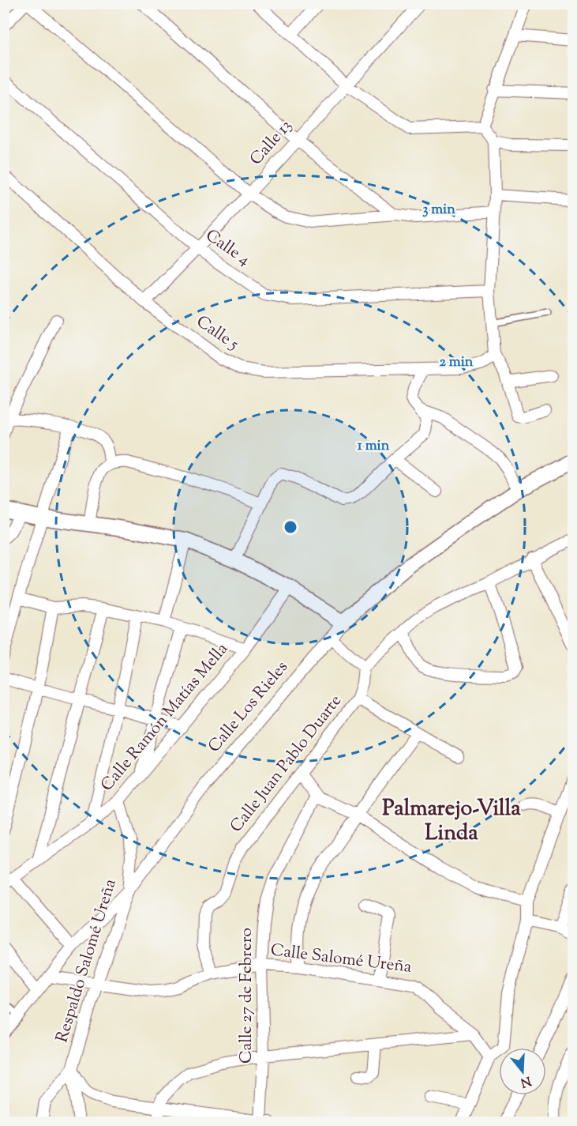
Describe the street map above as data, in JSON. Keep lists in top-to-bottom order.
{
  "streets": {
    "street": [
      "Calle 13",
      "Calle 4",
      "Calle 5",
      "Calle Los Rieles",
      "Calle Ramón Matías Mella",
      "Calle Juan Pablo Duarte",
      "Calle Salomé Ureña",
      "Respaldo Salomé Ureña",
      "Calle 27 de Febrero"
    ]
  },
  "crossings": [
    ["Calle 13", "Calle 4"],
    ["Calle 13", "Calle 5"],
    ["Calle Los Rieles", "Calle Salomé Ureña"],
    ["Calle Los Rieles", "Respaldo Salomé Ureña"],
    ["Calle Ramón Matías Mella", "Respaldo Salomé Ureña"],
    ["Calle Juan Pablo Duarte", "Calle Salomé Ureña"],
    ["Calle Salomé Ureña", "Respaldo Salomé Ureña"],
    ["Calle Salomé Ureña", "Calle 27 de Febrero"]
  ],
  "districts": ["Palmarejo-Villa Linda"],
  "north": "bottom",
  "rings": ["3 min", "2 min", "1 min"]
}
